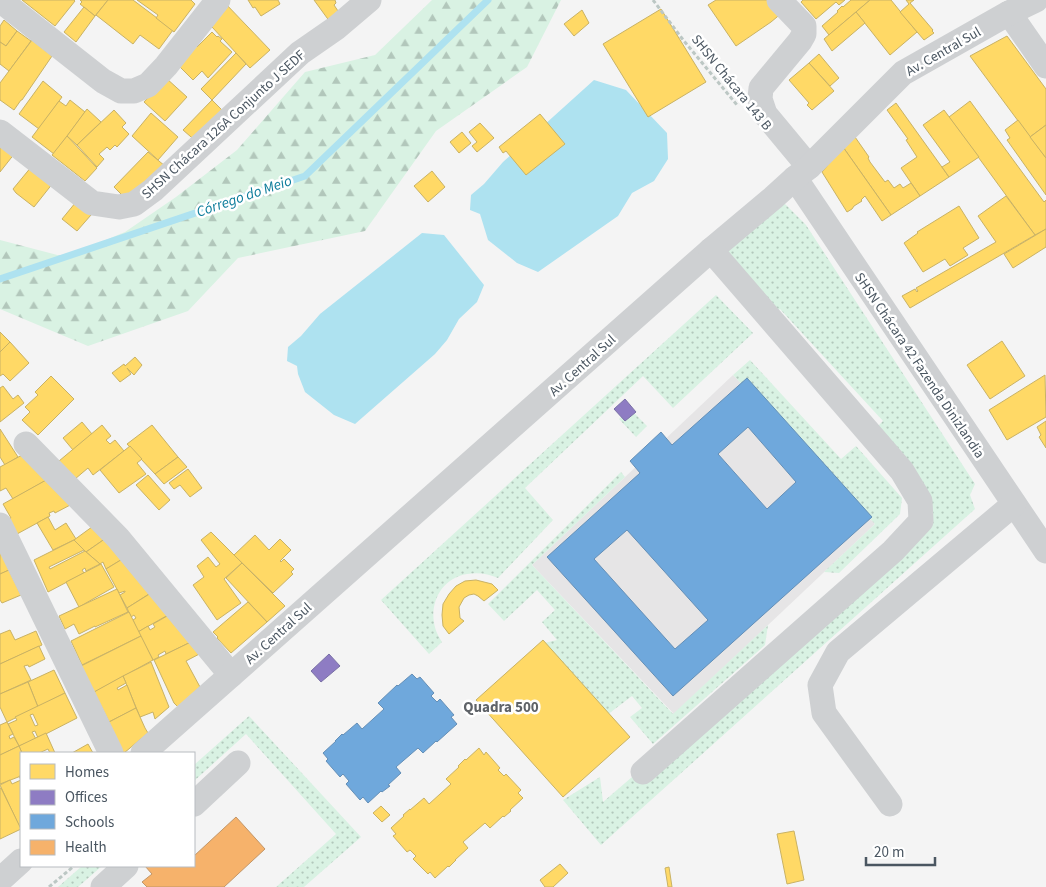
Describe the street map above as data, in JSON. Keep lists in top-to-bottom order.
{
  "streets": {
    "street": ["Av. Central Sul", "SHSN Chácara 126A Conjunto J SEDF", "SHSN Chácara 42 Fazenda Dinizlandia"],
    "path": ["SHSN Chácara 143 B"]
  },
  "crossings": [
    ["Av. Central Sul", "SHSN Chácara 42 Fazenda Dinizlandia"]
  ],
  "districts": ["Quadra 500"],
  "water": ["Córrego do Meio"],
  "legend": [
    "Homes",
    "Offices",
    "Schools",
    "Health"
  ],
  "scale_bar": "20 m"
}
